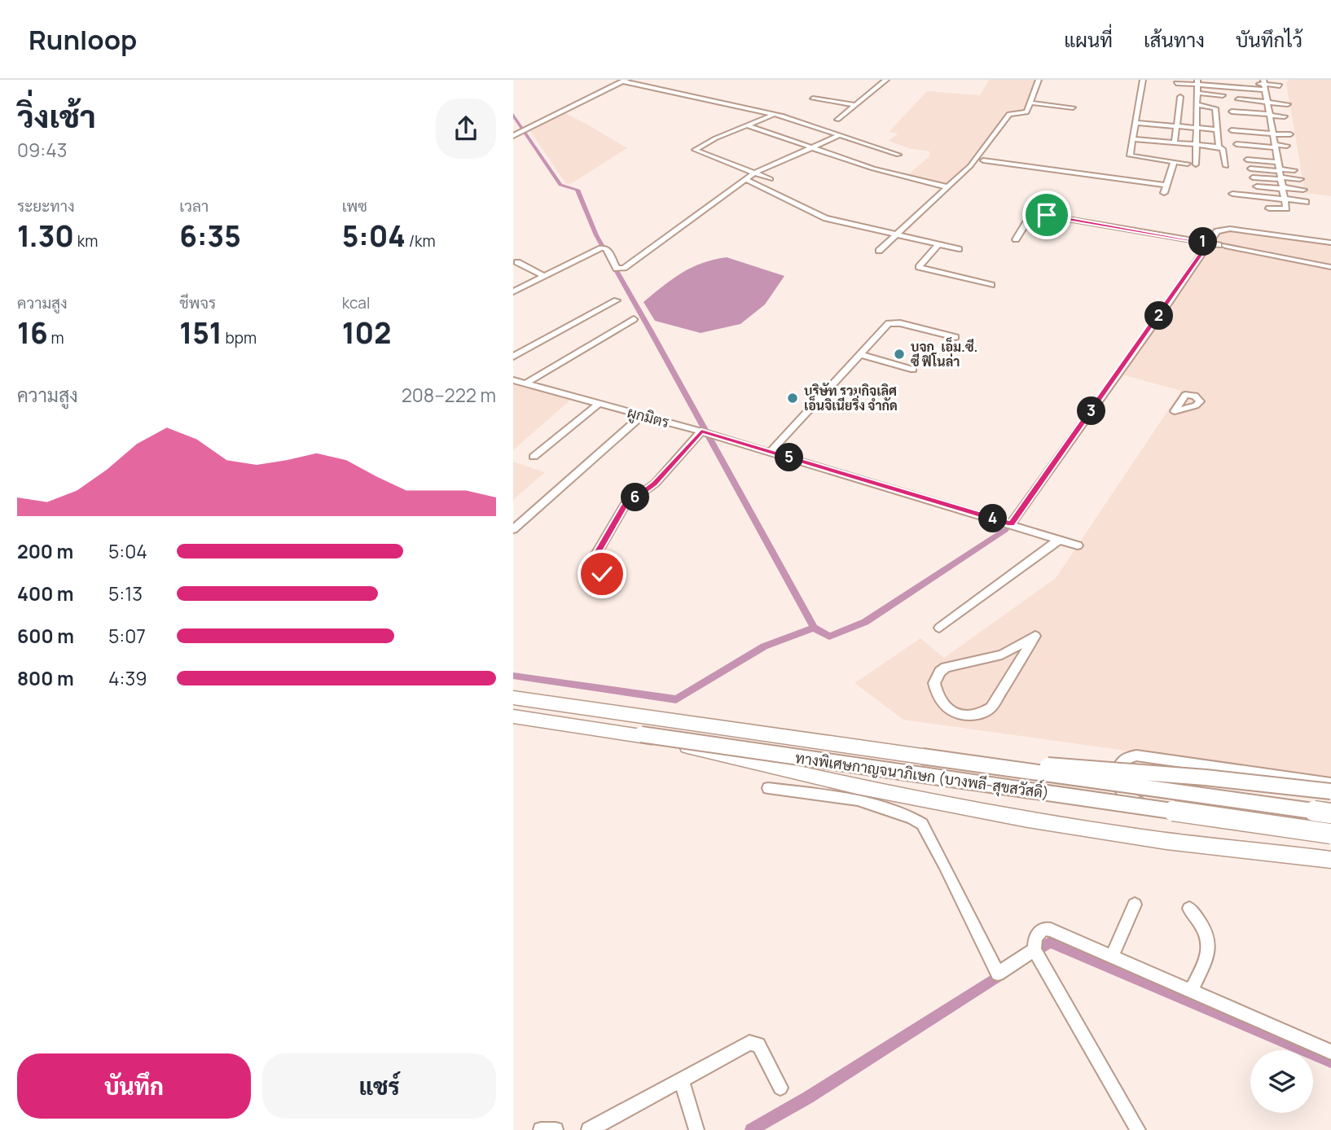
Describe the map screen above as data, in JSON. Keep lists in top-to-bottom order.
{
  "streets": {
    "highway": ["ทางพิเศษกาญจนาภิเษก (บางพลี-สุขสวัสดิ์)"],
    "street": ["ผูกมิตร"]
  },
  "places": ["บจก. เอ็ม.ซี. ซี ฟิโนล่า", "บริษัท รวมกิจเลิศ เอ็นจิเนียริ่ง จำกัด"],
  "page": {
    "header": "Runloop",
    "nav": ["แผนที่", "เส้นทาง", "บันทึกไว้"],
    "heading": ["วิ่งเช้า", "09:43"],
    "stats": [
      ["ระยะทาง", "1.30 km"],
      ["เวลา", "6:35"],
      ["เพซ", "5:04 /km"],
      ["ความสูง", "16 m"],
      ["ชีพจร", "151 bpm"],
      ["kcal", "102"]
    ],
    "pins": [
      "1",
      "2",
      "3",
      "5",
      "6",
      "4"
    ],
    "chart": ["ความสูง", "208–222 m"],
    "list": [
      {
        "name": "200 m",
        "note": "5:04"
      },
      {
        "name": "400 m",
        "note": "5:13"
      },
      {
        "name": "600 m",
        "note": "5:07"
      },
      {
        "name": "800 m",
        "note": "4:39"
      }
    ],
    "buttons": ["บันทึก", "แชร์"]
  }
}
